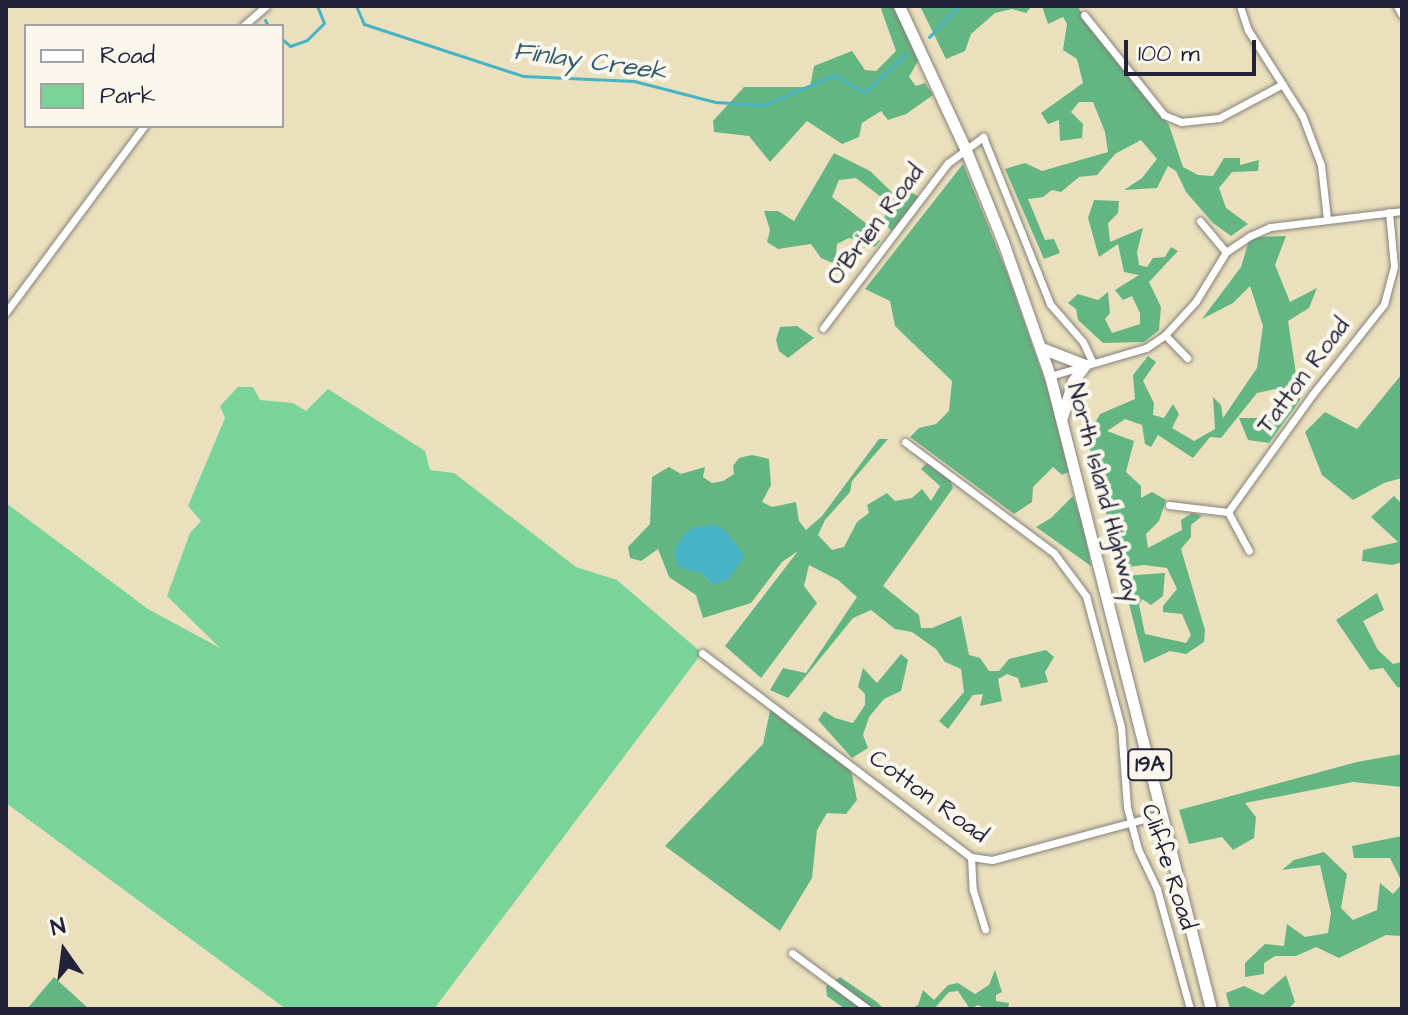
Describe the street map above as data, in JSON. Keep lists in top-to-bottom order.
{
  "streets": {
    "main road": ["North Island Highway", "19A"],
    "street": [
      "O'Brien Road",
      "Tatton Road",
      "Cotton Road",
      "Cliffe Road"
    ]
  },
  "crossings": [
    ["O'Brien Road", "North Island Highway"],
    ["North Island Highway", "Cotton Road"],
    ["Cotton Road", "Cliffe Road"]
  ],
  "water": ["Finlay Creek"],
  "legend": ["Road", "Park"],
  "scale_bar": "100 m",
  "north": "top"
}
